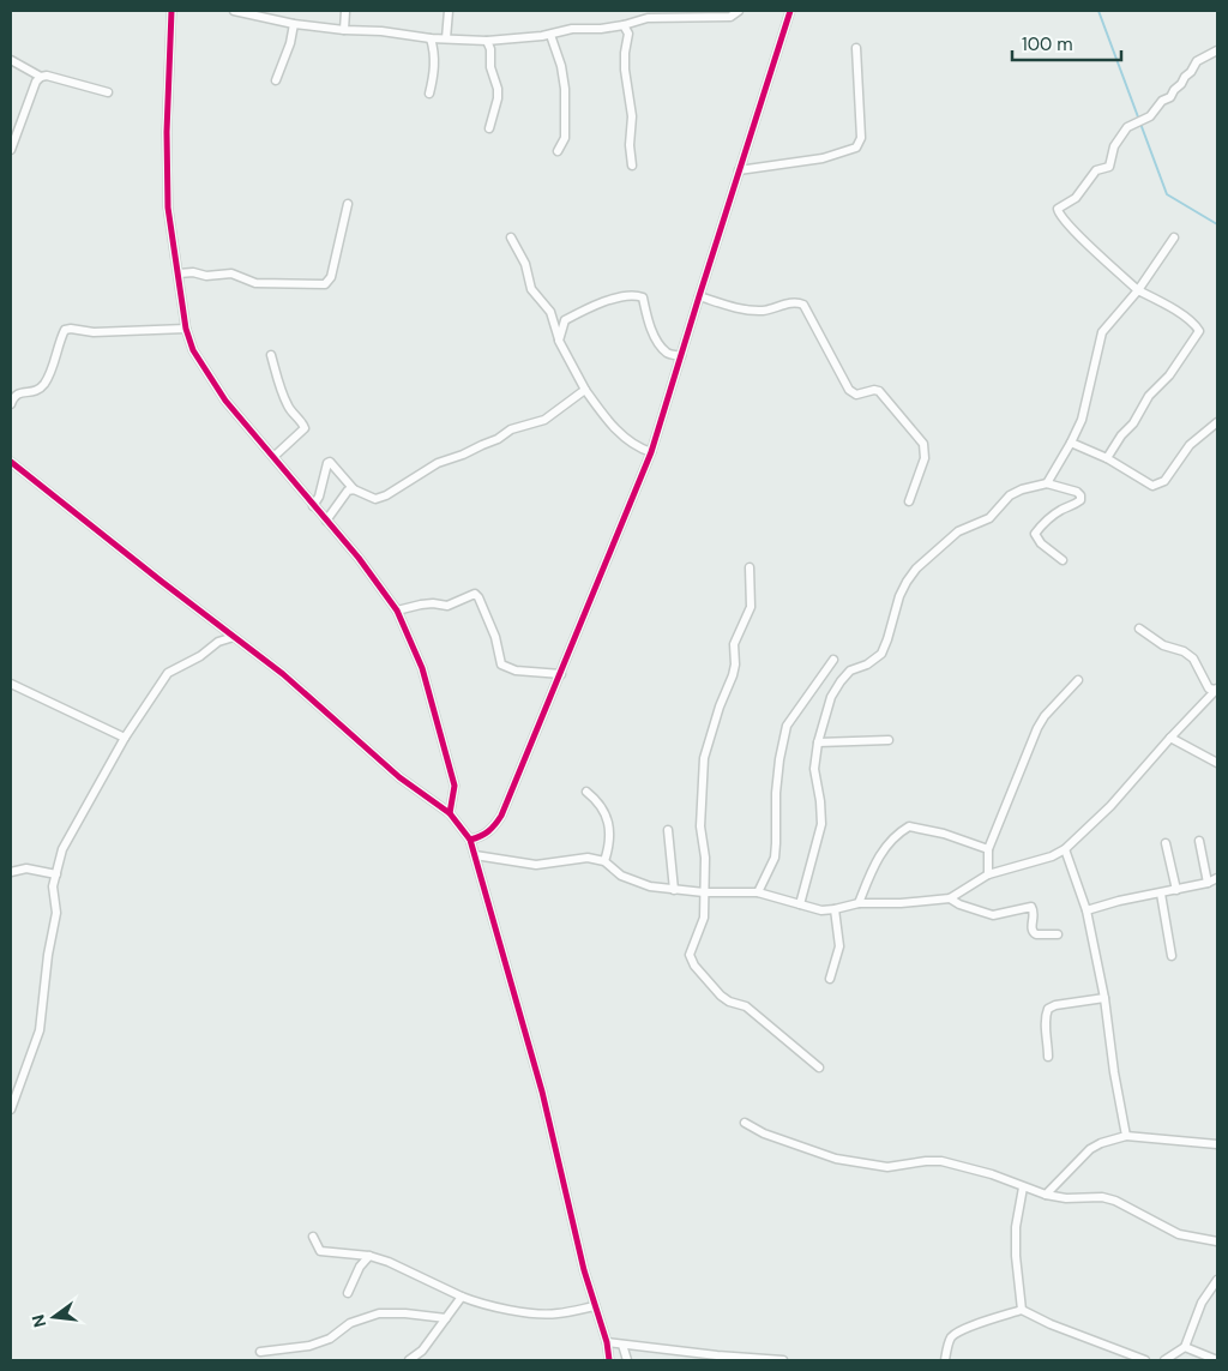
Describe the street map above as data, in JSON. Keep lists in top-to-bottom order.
{
  "scale_bar": "100 m",
  "north": "left"
}
